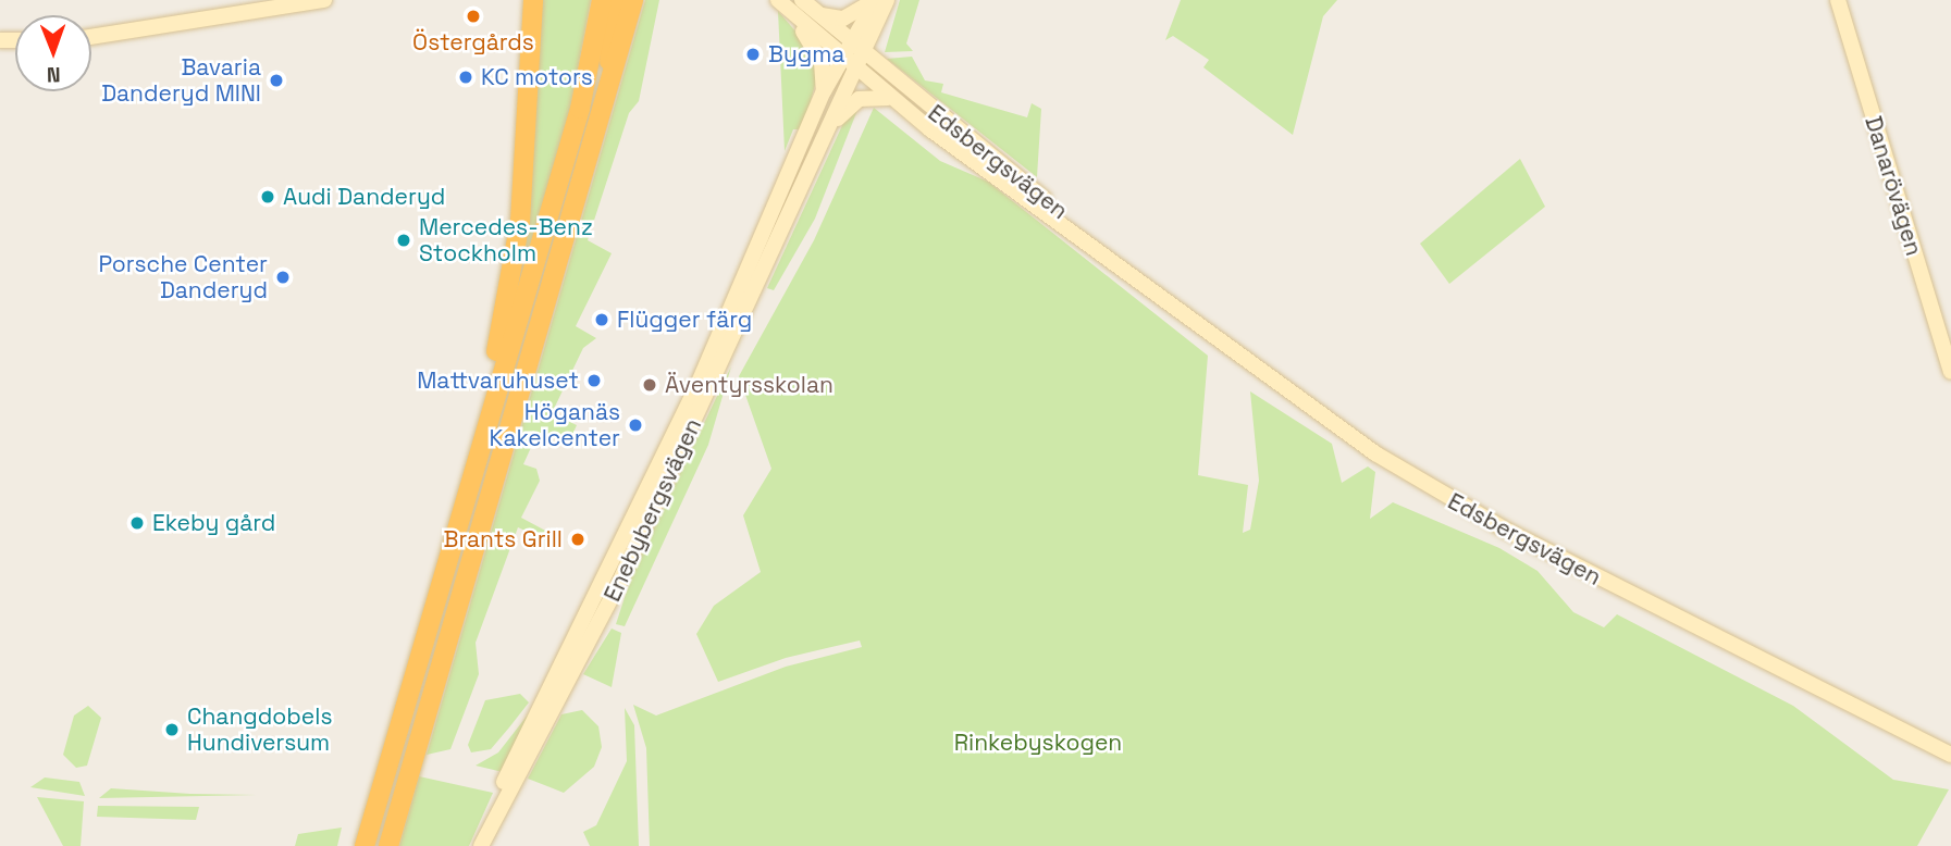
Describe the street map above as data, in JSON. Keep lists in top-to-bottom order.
{
  "streets": {
    "main road": ["Edsbergsvägen", "Danarövägen", "Enebybergsvägen"]
  },
  "crossings": [
    ["Edsbergsvägen", "Enebybergsvägen"]
  ],
  "parks": ["Rinkebyskogen"],
  "places": [
    "Östergårds",
    "Bygma",
    "KC motors",
    "Bavaria Danderyd MINI",
    "Audi Danderyd",
    "Mercedes-Benz Stockholm",
    "Porsche Center Danderyd",
    "Flügger färg",
    "Mattvaruhuset",
    "Äventyrsskolan",
    "Höganäs Kakelcenter",
    "Ekeby gård",
    "Brants Grill",
    "Changdobels Hundiversum"
  ],
  "north": "bottom"
}
